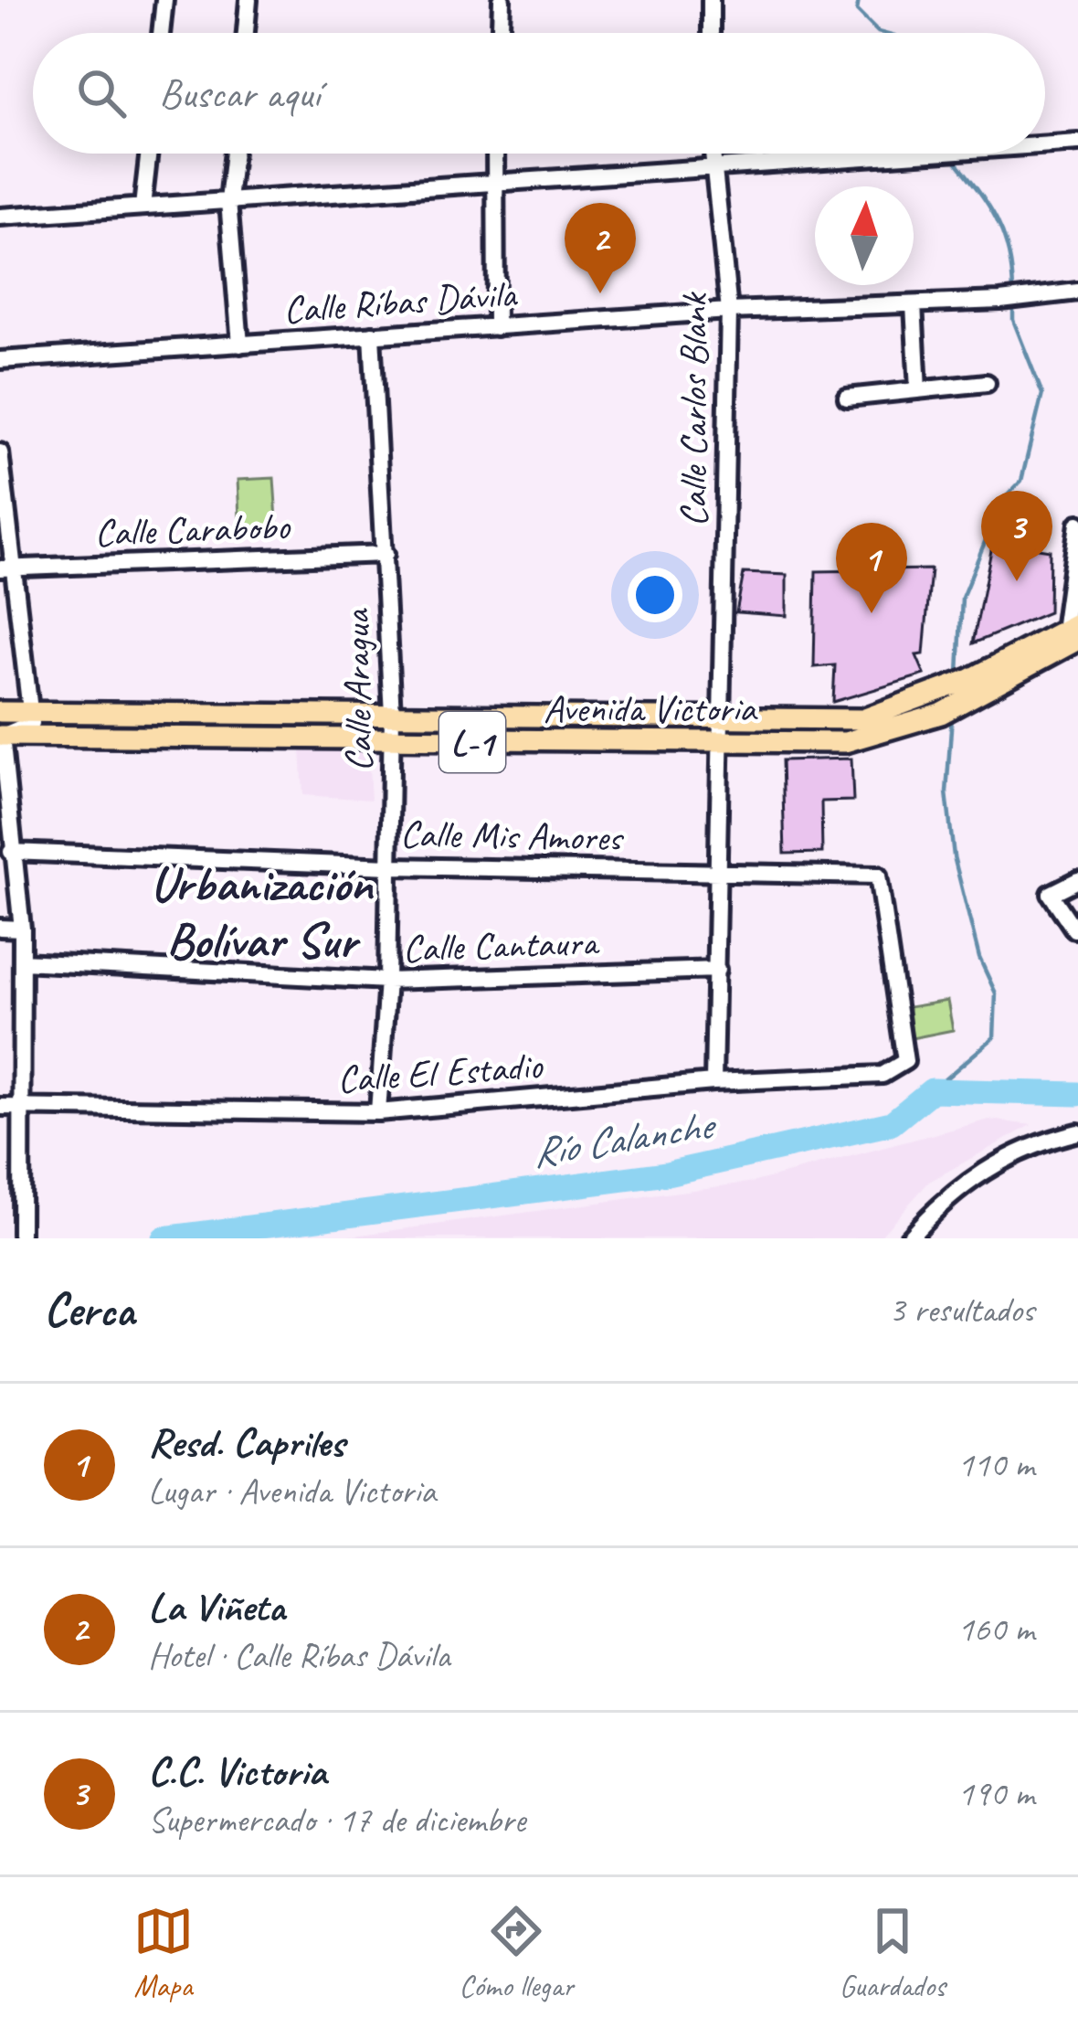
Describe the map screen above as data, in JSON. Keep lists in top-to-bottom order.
{
  "streets": {
    "main road": ["Avenida Victoria", "L-1"],
    "street": [
      "Calle Ríbas Dávila",
      "Calle Carlos Blank",
      "Calle Carabobo",
      "Calle Aragua",
      "Calle Mis Amores",
      "Calle Cantaura",
      "Calle El Estadio"
    ]
  },
  "crossings": [
    ["Calle Ríbas Dávila", "Calle Carlos Blank"],
    ["Calle Ríbas Dávila", "Calle Aragua"],
    ["Calle Carlos Blank", "Avenida Victoria"],
    ["Calle Carlos Blank", "Calle Mis Amores"],
    ["Calle Carlos Blank", "Calle Cantaura"],
    ["Calle Carlos Blank", "Calle El Estadio"],
    ["Calle Carabobo", "Calle Aragua"],
    ["Calle Aragua", "Avenida Victoria"],
    ["Calle Aragua", "Calle Mis Amores"],
    ["Calle Aragua", "Calle Cantaura"],
    ["Calle Aragua", "Calle El Estadio"],
    ["Calle Mis Amores", "Calle El Estadio"]
  ],
  "districts": ["Urbanización Bolívar Sur"],
  "water": ["Río Calanche"],
  "north": "top",
  "page": {
    "search": "Buscar aquí",
    "pins": ["2", "3", "1"],
    "heading": ["Cerca", "3 resultados"],
    "list": [
      {
        "mark": "1",
        "name": "Resd. Capriles",
        "note": "Lugar · Avenida Victoria",
        "value": "110 m"
      },
      {
        "mark": "2",
        "name": "La Viñeta",
        "note": "Hotel · Calle Ríbas Dávila",
        "value": "160 m"
      },
      {
        "mark": "3",
        "name": "C.C. Victoria",
        "note": "Supermercado · 17 de diciembre",
        "value": "190 m"
      }
    ],
    "nav": ["Mapa", "Cómo llegar", "Guardados"]
  }
}
